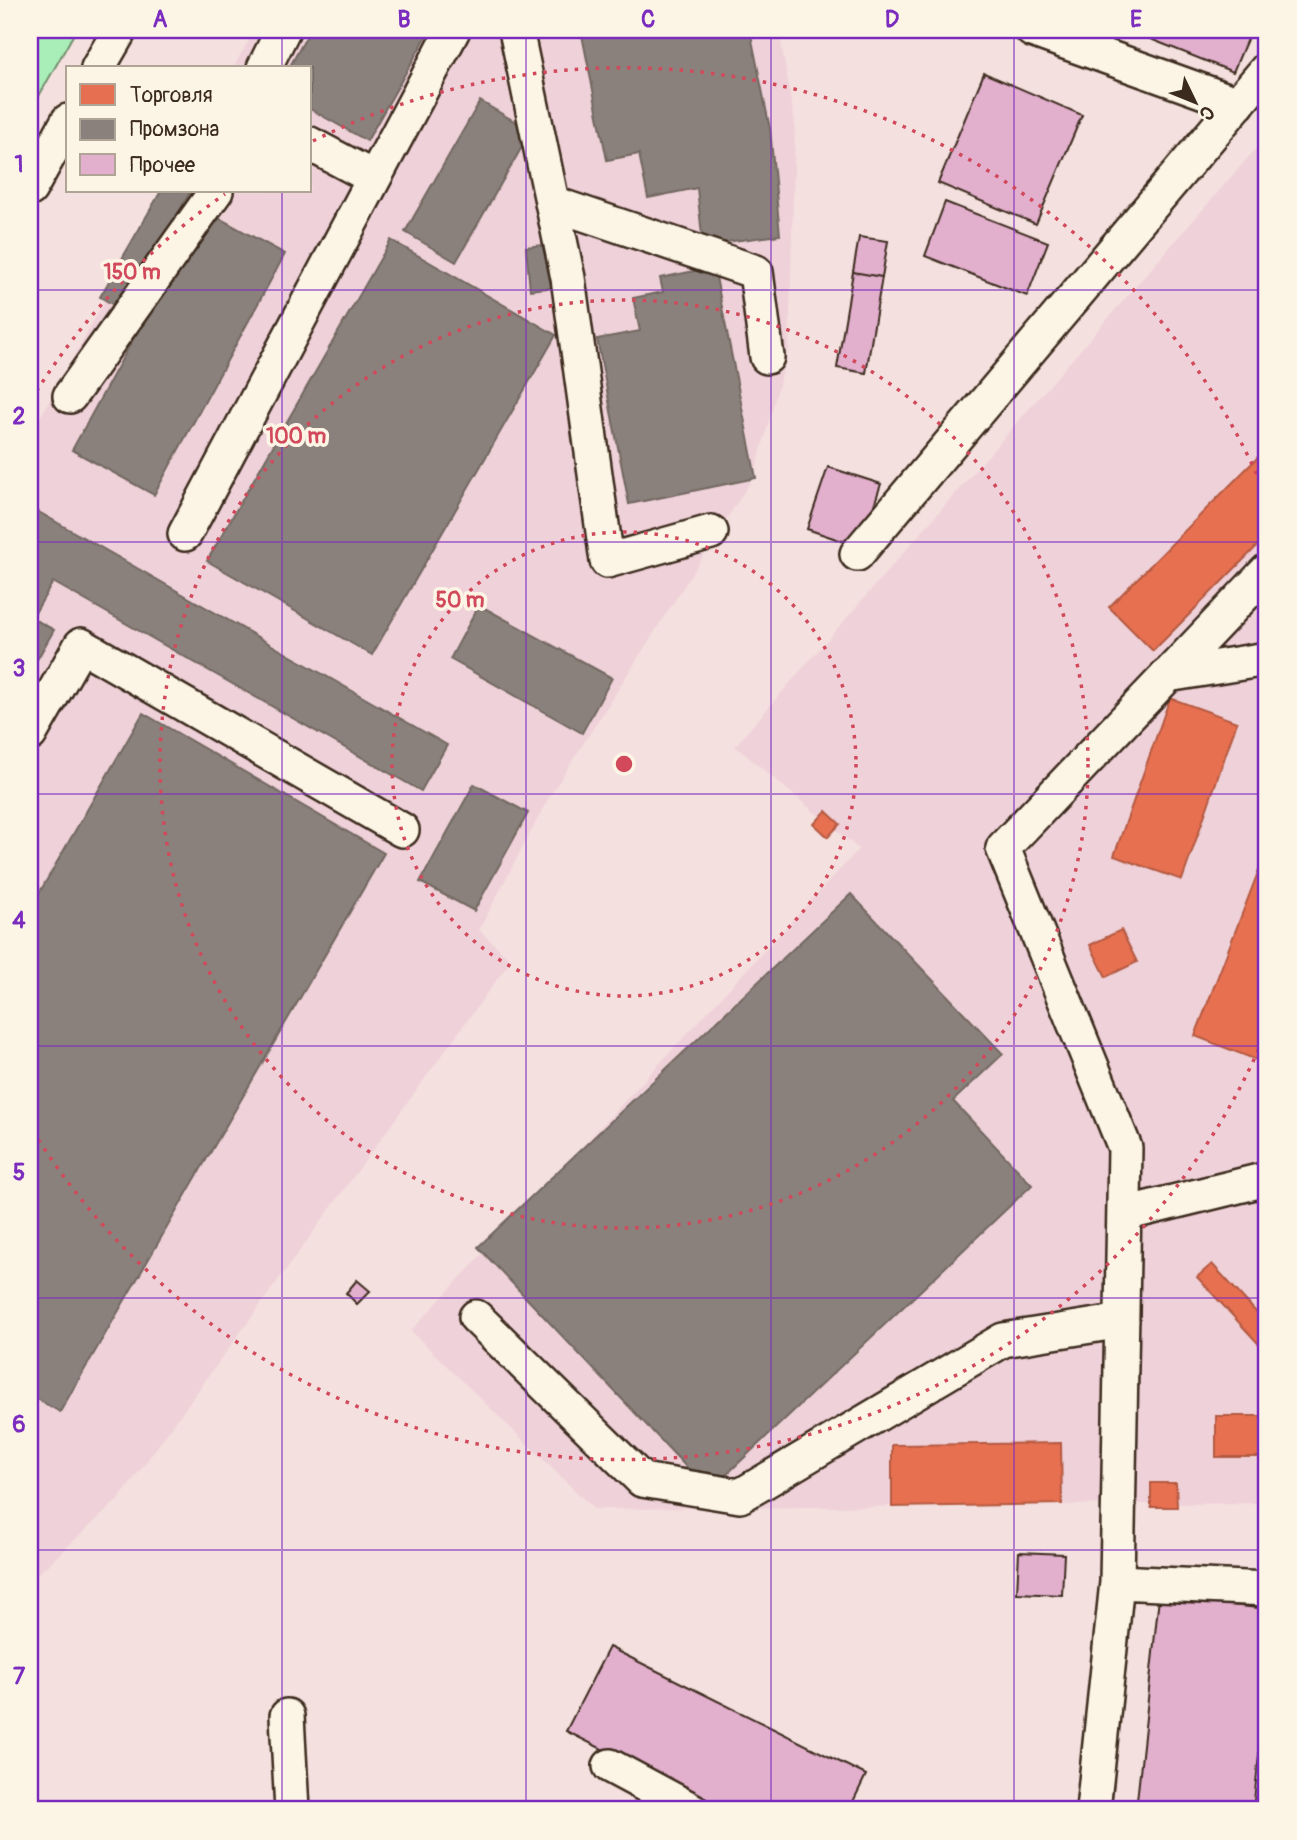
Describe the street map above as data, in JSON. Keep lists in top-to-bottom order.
{
  "legend": ["Торговля", "Промзона", "Прочее"],
  "north": "bottom right",
  "grid": {
    "columns": [
      "A",
      "B",
      "C",
      "D",
      "E"
    ],
    "rows": [
      "1",
      "2",
      "3",
      "4",
      "5",
      "6",
      "7"
    ]
  },
  "rings": ["150 m", "100 m", "50 m"]
}
